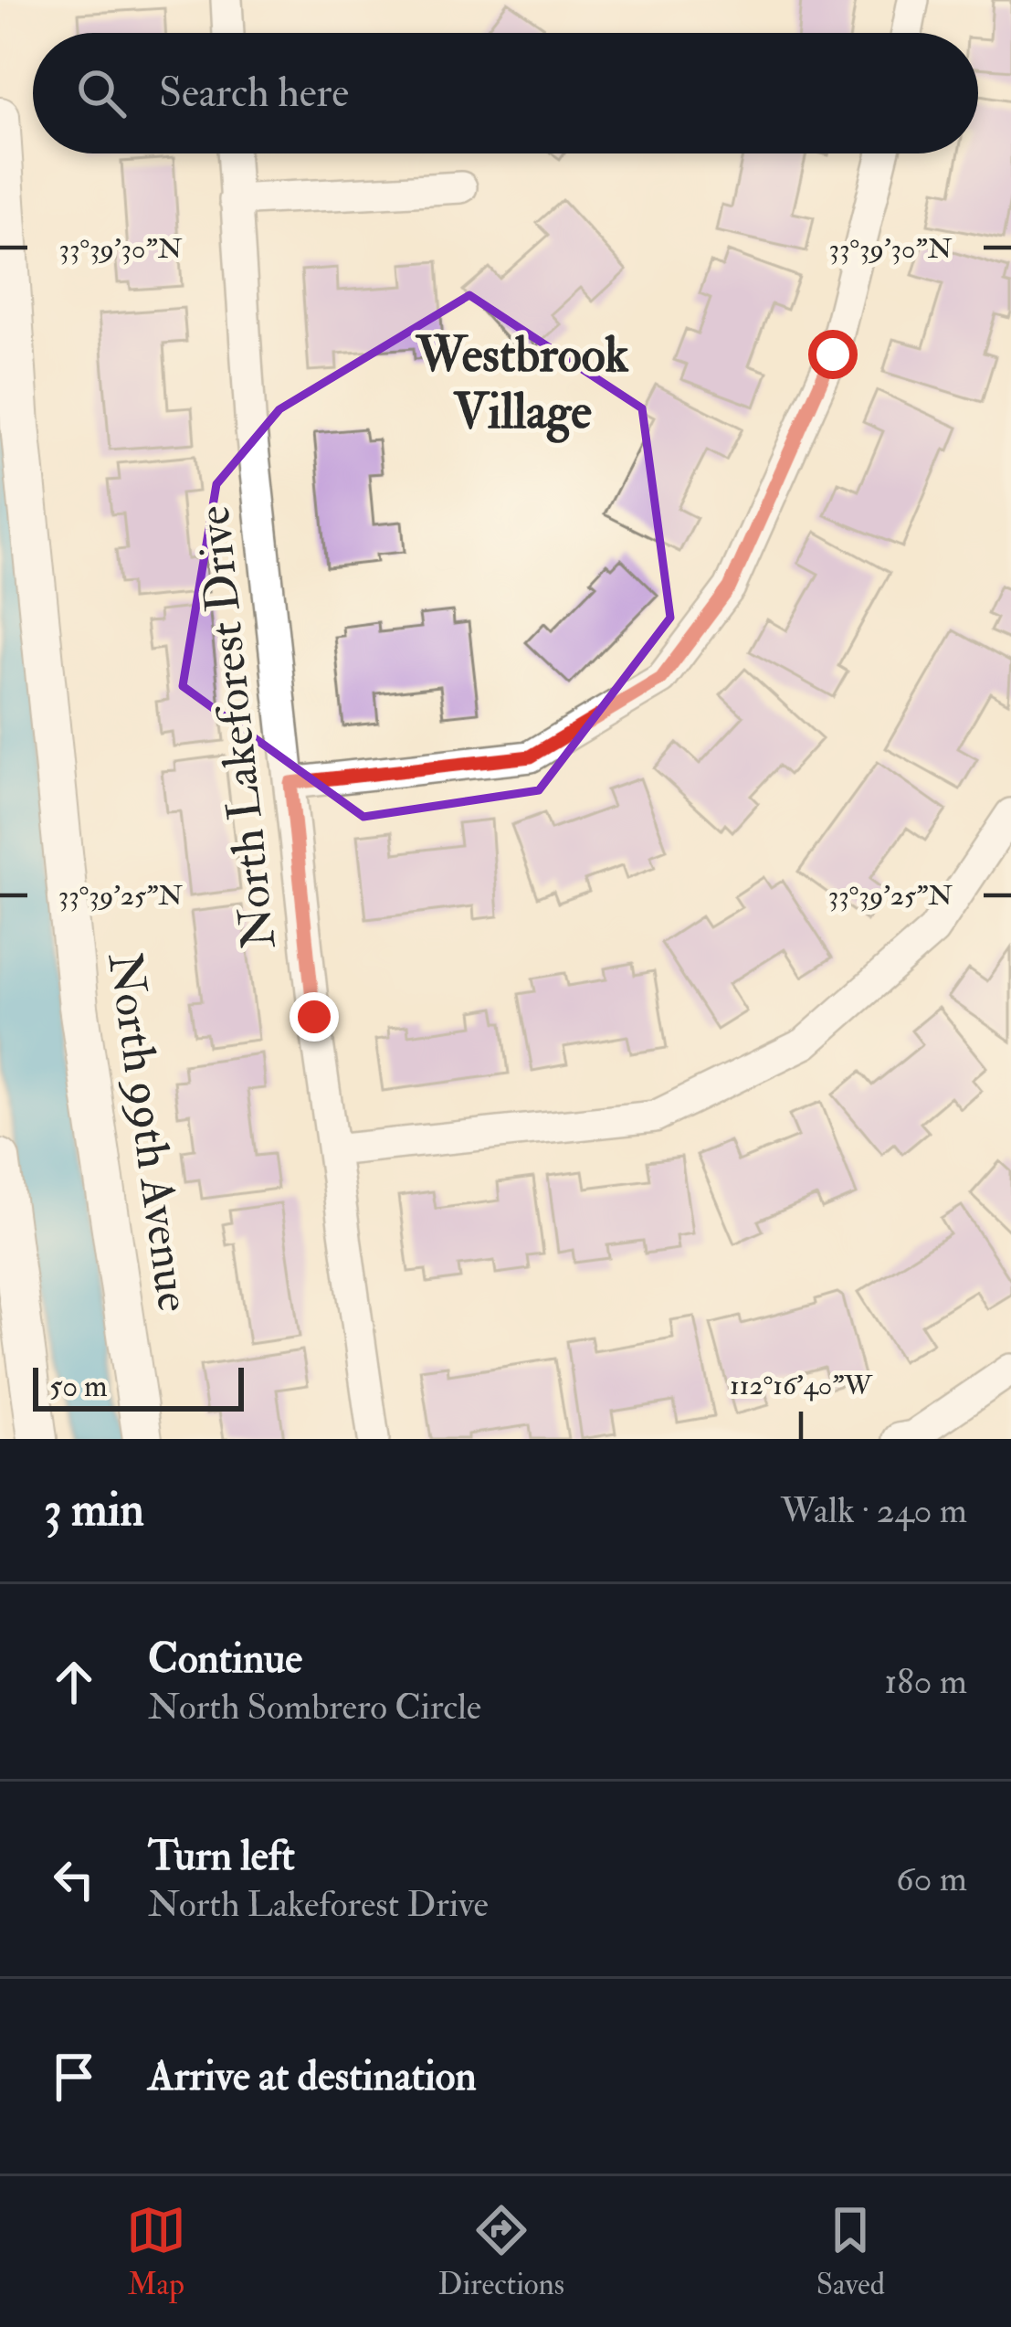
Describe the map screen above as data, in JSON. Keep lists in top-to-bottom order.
{
  "streets": {
    "main road": ["North 99th Avenue"],
    "street": ["North Lakeforest Drive"]
  },
  "districts": ["Westbrook Village"],
  "scale_bar": "50 m",
  "page": {
    "search": "Search here",
    "scale": "50 m",
    "heading": ["3 min", "Walk · 240 m"],
    "list": [
      ["Continue", "North Sombrero Circle", "180 m"],
      ["Turn left", "North Lakeforest Drive", "60 m"],
      "Arrive at destination"
    ],
    "nav": ["Map", "Directions", "Saved"]
  },
  "coordinates": ["33°39'30\"N", "33°39'25\"N", "112°16'40\"W"]
}
